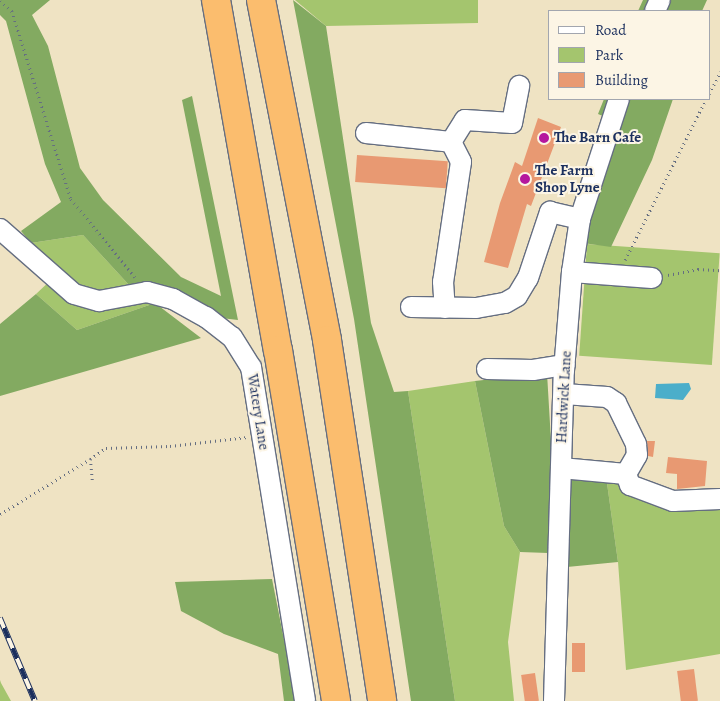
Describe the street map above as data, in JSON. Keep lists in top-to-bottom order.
{
  "streets": {
    "street": ["Hardwick Lane", "Watery Lane"]
  },
  "places": ["The Barn Cafe", "The Farm Shop Lyne"],
  "legend": ["Road", "Park", "Building"]
}
